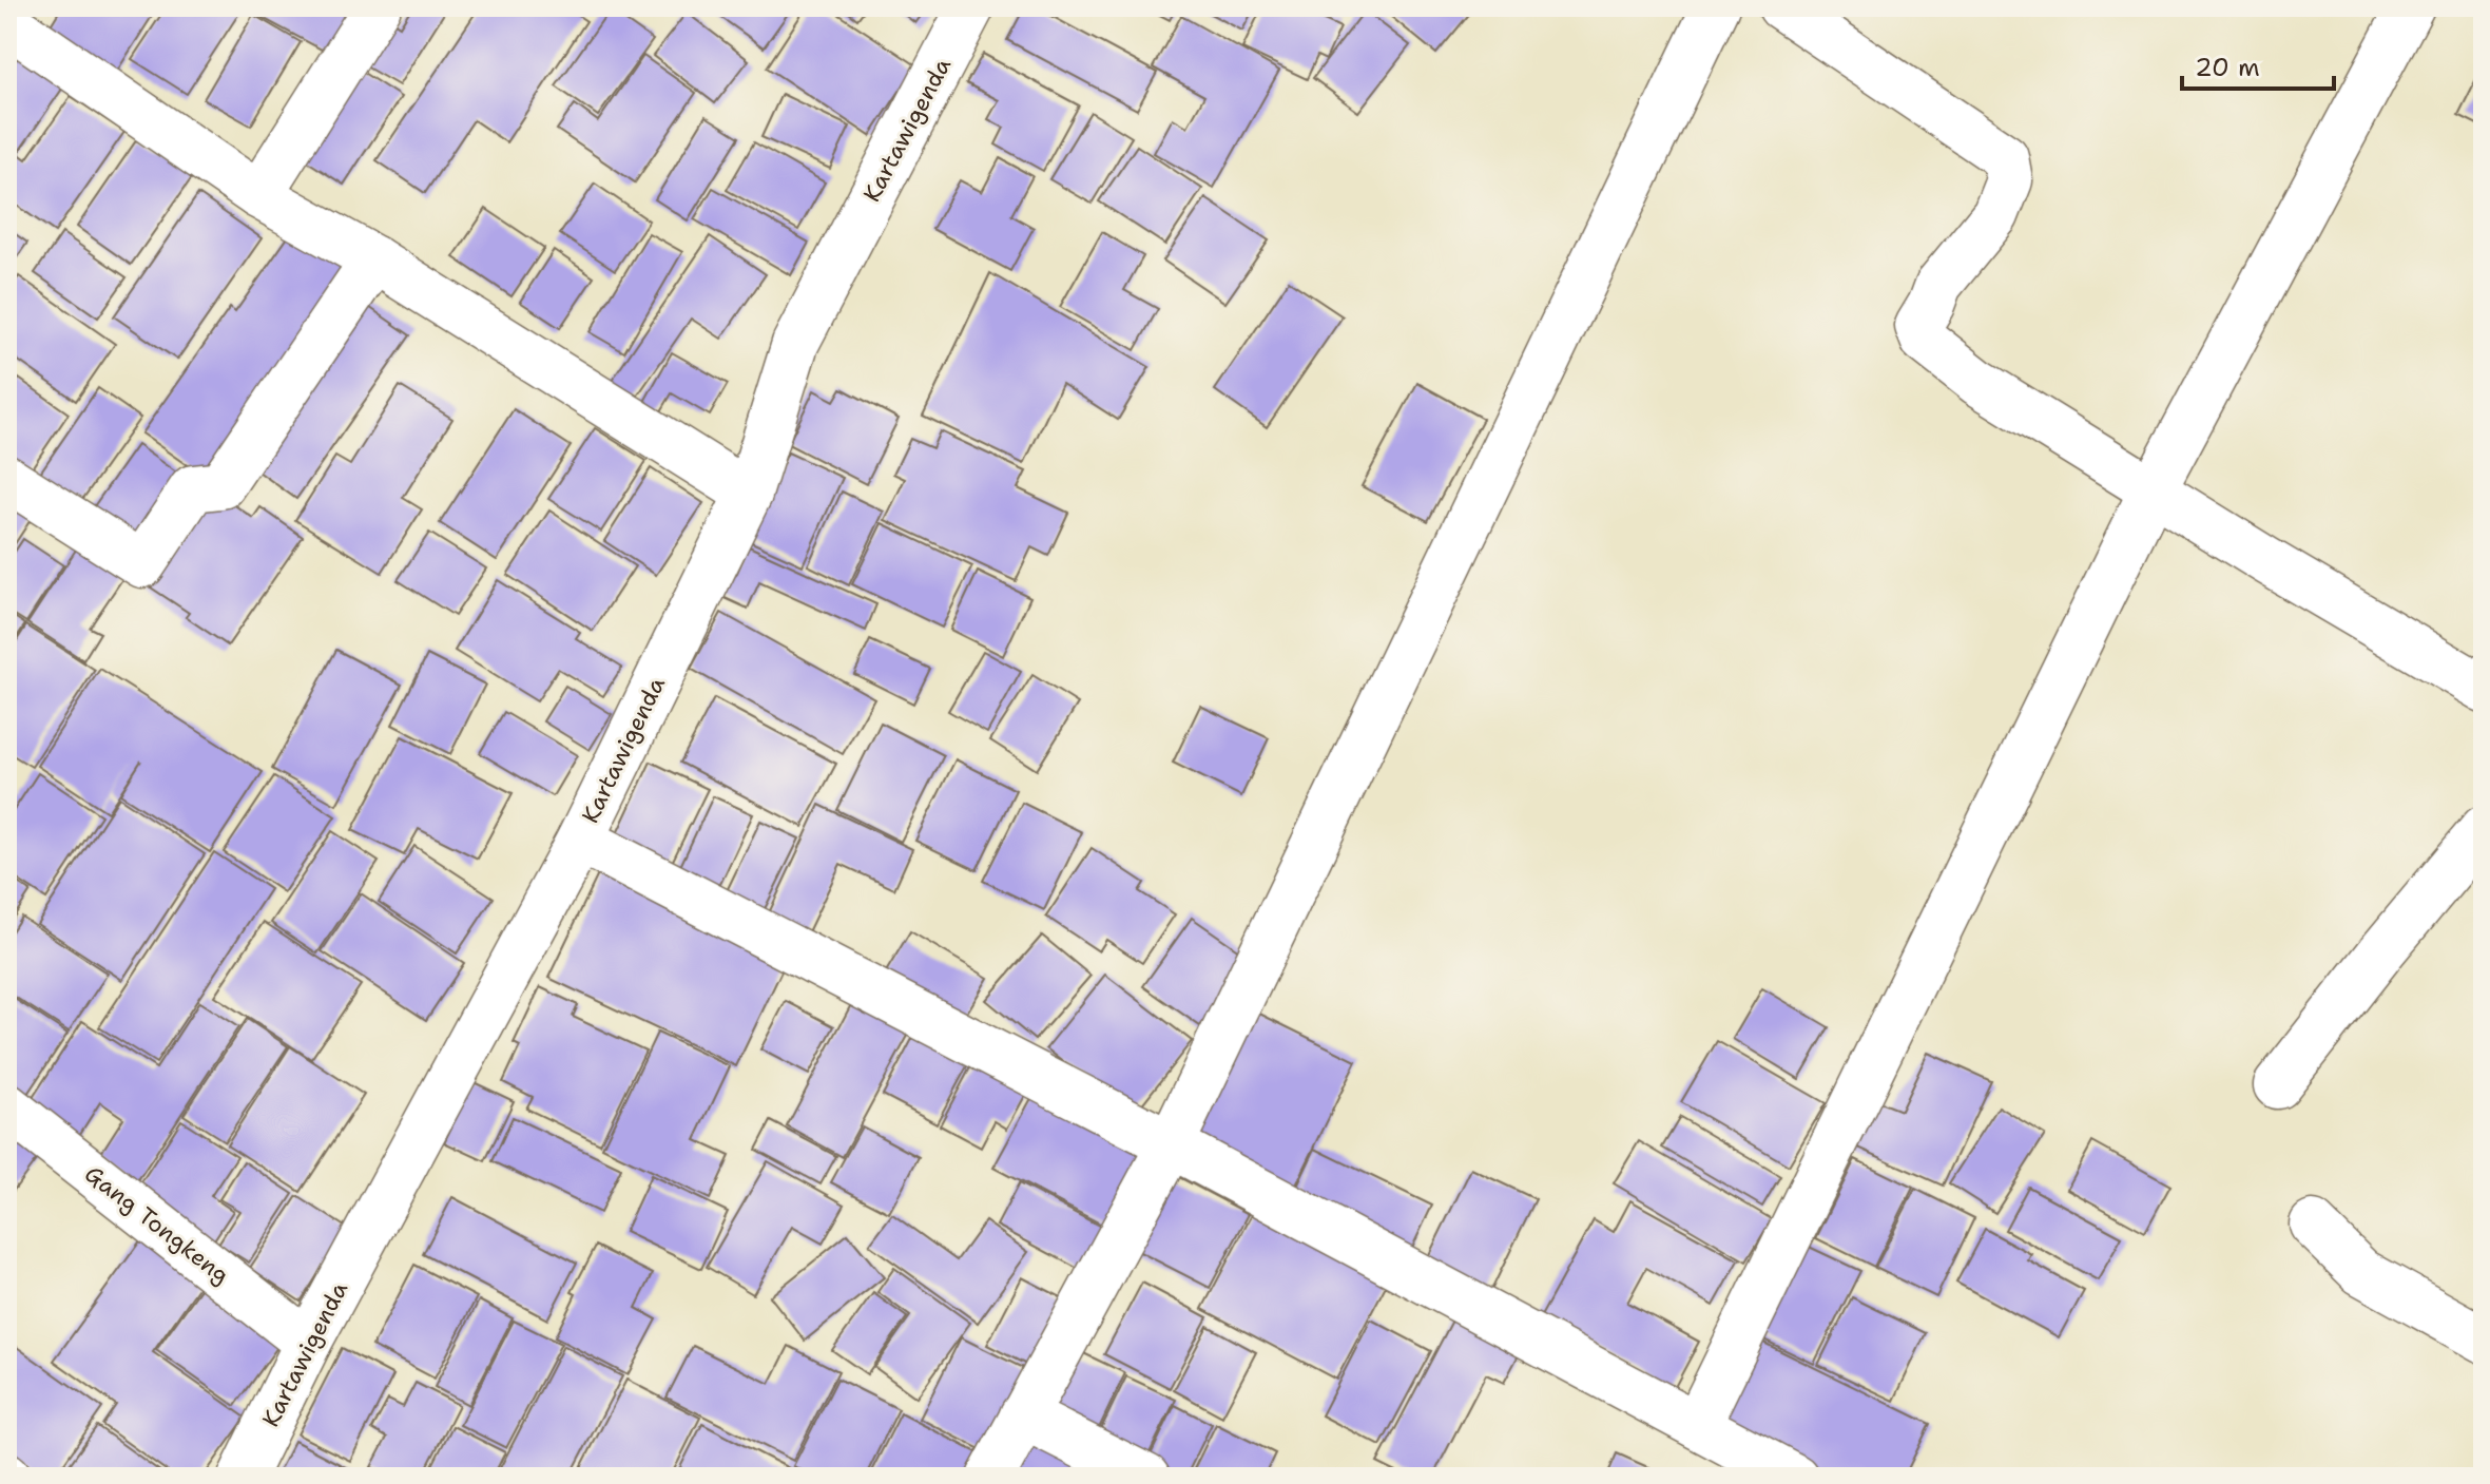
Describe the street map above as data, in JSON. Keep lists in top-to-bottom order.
{
  "streets": {
    "street": ["Kartawigenda", "Gang Tongkeng"]
  },
  "crossings": [
    ["Kartawigenda", "Gang Tongkeng"]
  ],
  "scale_bar": "20 m"
}
